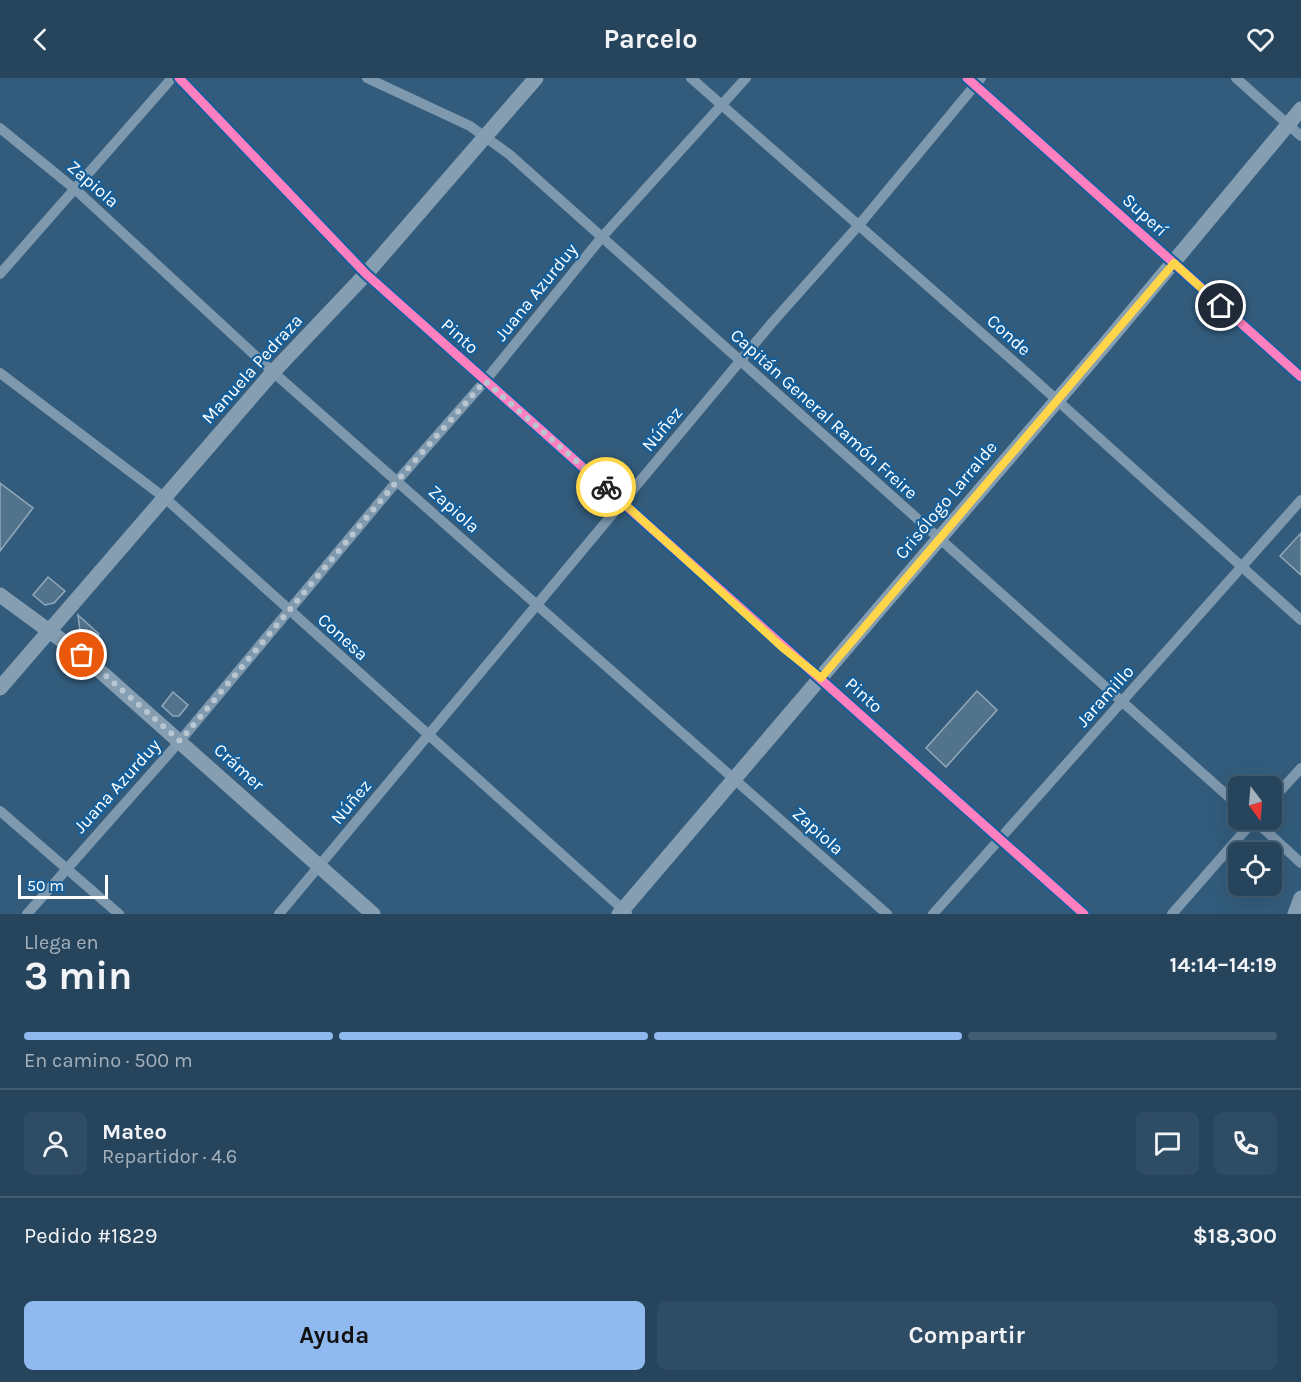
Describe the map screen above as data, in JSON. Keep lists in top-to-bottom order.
{
  "streets": {
    "street": [
      "Zapiola",
      "Superí",
      "Juana Azurduy",
      "Conde",
      "Pinto",
      "Manuela Pedraza",
      "Capitán General Ramón Freire",
      "Núñez",
      "Crisólogo Larralde",
      "Conesa",
      "Jaramillo",
      "Crámer"
    ]
  },
  "crossings": [
    ["Zapiola", "Juana Azurduy"],
    ["Zapiola", "Manuela Pedraza"],
    ["Zapiola", "Núñez"],
    ["Zapiola", "Crisólogo Larralde"],
    ["Superí", "Núñez"],
    ["Superí", "Crisólogo Larralde"],
    ["Juana Azurduy", "Conde"],
    ["Juana Azurduy", "Pinto"],
    ["Juana Azurduy", "Capitán General Ramón Freire"],
    ["Juana Azurduy", "Conesa"],
    ["Juana Azurduy", "Crámer"],
    ["Conde", "Núñez"],
    ["Conde", "Crisólogo Larralde"],
    ["Conde", "Jaramillo"],
    ["Pinto", "Manuela Pedraza"],
    ["Pinto", "Núñez"],
    ["Pinto", "Crisólogo Larralde"],
    ["Pinto", "Jaramillo"],
    ["Manuela Pedraza", "Capitán General Ramón Freire"],
    ["Manuela Pedraza", "Conesa"],
    ["Manuela Pedraza", "Crámer"],
    ["Capitán General Ramón Freire", "Núñez"],
    ["Capitán General Ramón Freire", "Crisólogo Larralde"],
    ["Capitán General Ramón Freire", "Jaramillo"],
    ["Núñez", "Conesa"],
    ["Núñez", "Crámer"],
    ["Crisólogo Larralde", "Conesa"]
  ],
  "scale_bar": "50 m",
  "north": "bottom",
  "page": {
    "header": "Parcelo",
    "scale": "50 m",
    "heading": ["3 min", "Llega en", "14:14–14:19"],
    "panel": [
      "Mateo",
      "Repartidor · 4.6",
      "Pedido #1829",
      "$18,300"
    ],
    "bar": "En camino · 500 m",
    "buttons": ["Ayuda", "Compartir"]
  }
}
